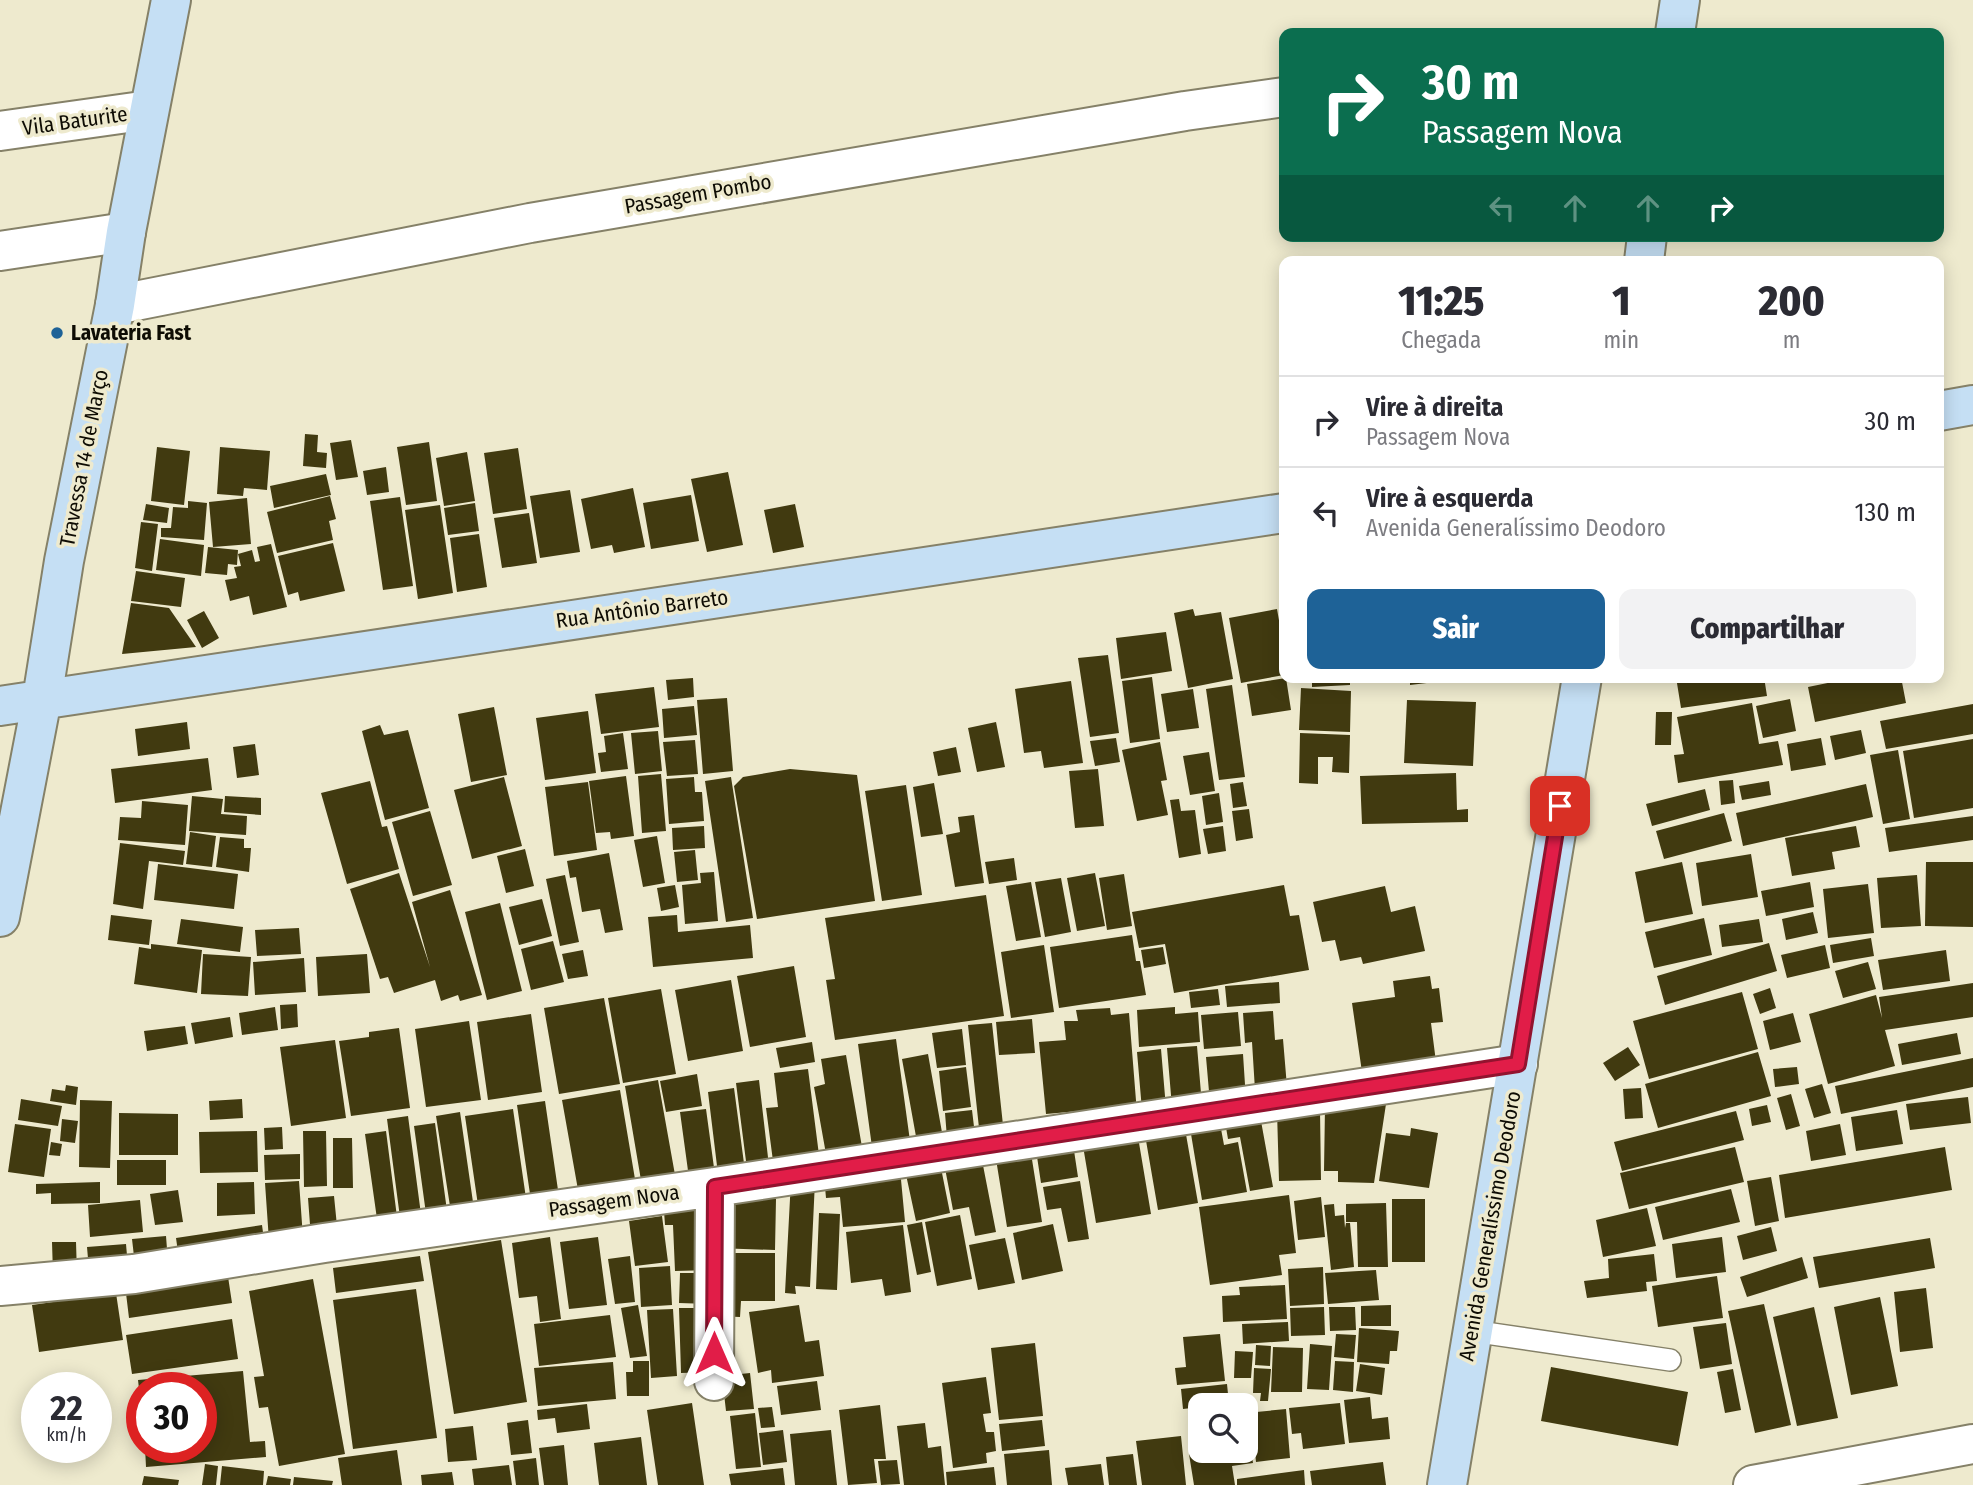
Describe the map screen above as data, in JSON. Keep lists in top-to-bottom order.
{
  "streets": {
    "street": [
      "Vila Baturite",
      "Passagem Pombo",
      "Travessa 14 de Março",
      "Rua Antônio Barreto",
      "Passagem Nova",
      "Avenida Generalíssimo Deodoro"
    ]
  },
  "crossings": [
    ["Vila Baturite", "Travessa 14 de Março"],
    ["Passagem Pombo", "Travessa 14 de Março"],
    ["Travessa 14 de Março", "Rua Antônio Barreto"],
    ["Passagem Nova", "Avenida Generalíssimo Deodoro"]
  ],
  "places": ["Lavateria Fast"],
  "page": {
    "turn": ["30 m", "Passagem Nova"],
    "eta": [
      "11:25",
      "Chegada",
      "1",
      "min",
      "200",
      "m"
    ],
    "list": [
      {
        "name": "Vire à direita",
        "note": "Passagem Nova",
        "value": "30 m"
      },
      {
        "name": "Vire à esquerda",
        "note": "Avenida Generalíssimo Deodoro",
        "value": "130 m"
      }
    ],
    "buttons": ["Sair", "Compartilhar"],
    "speed": "22 km/h",
    "limit": "30"
  }
}
